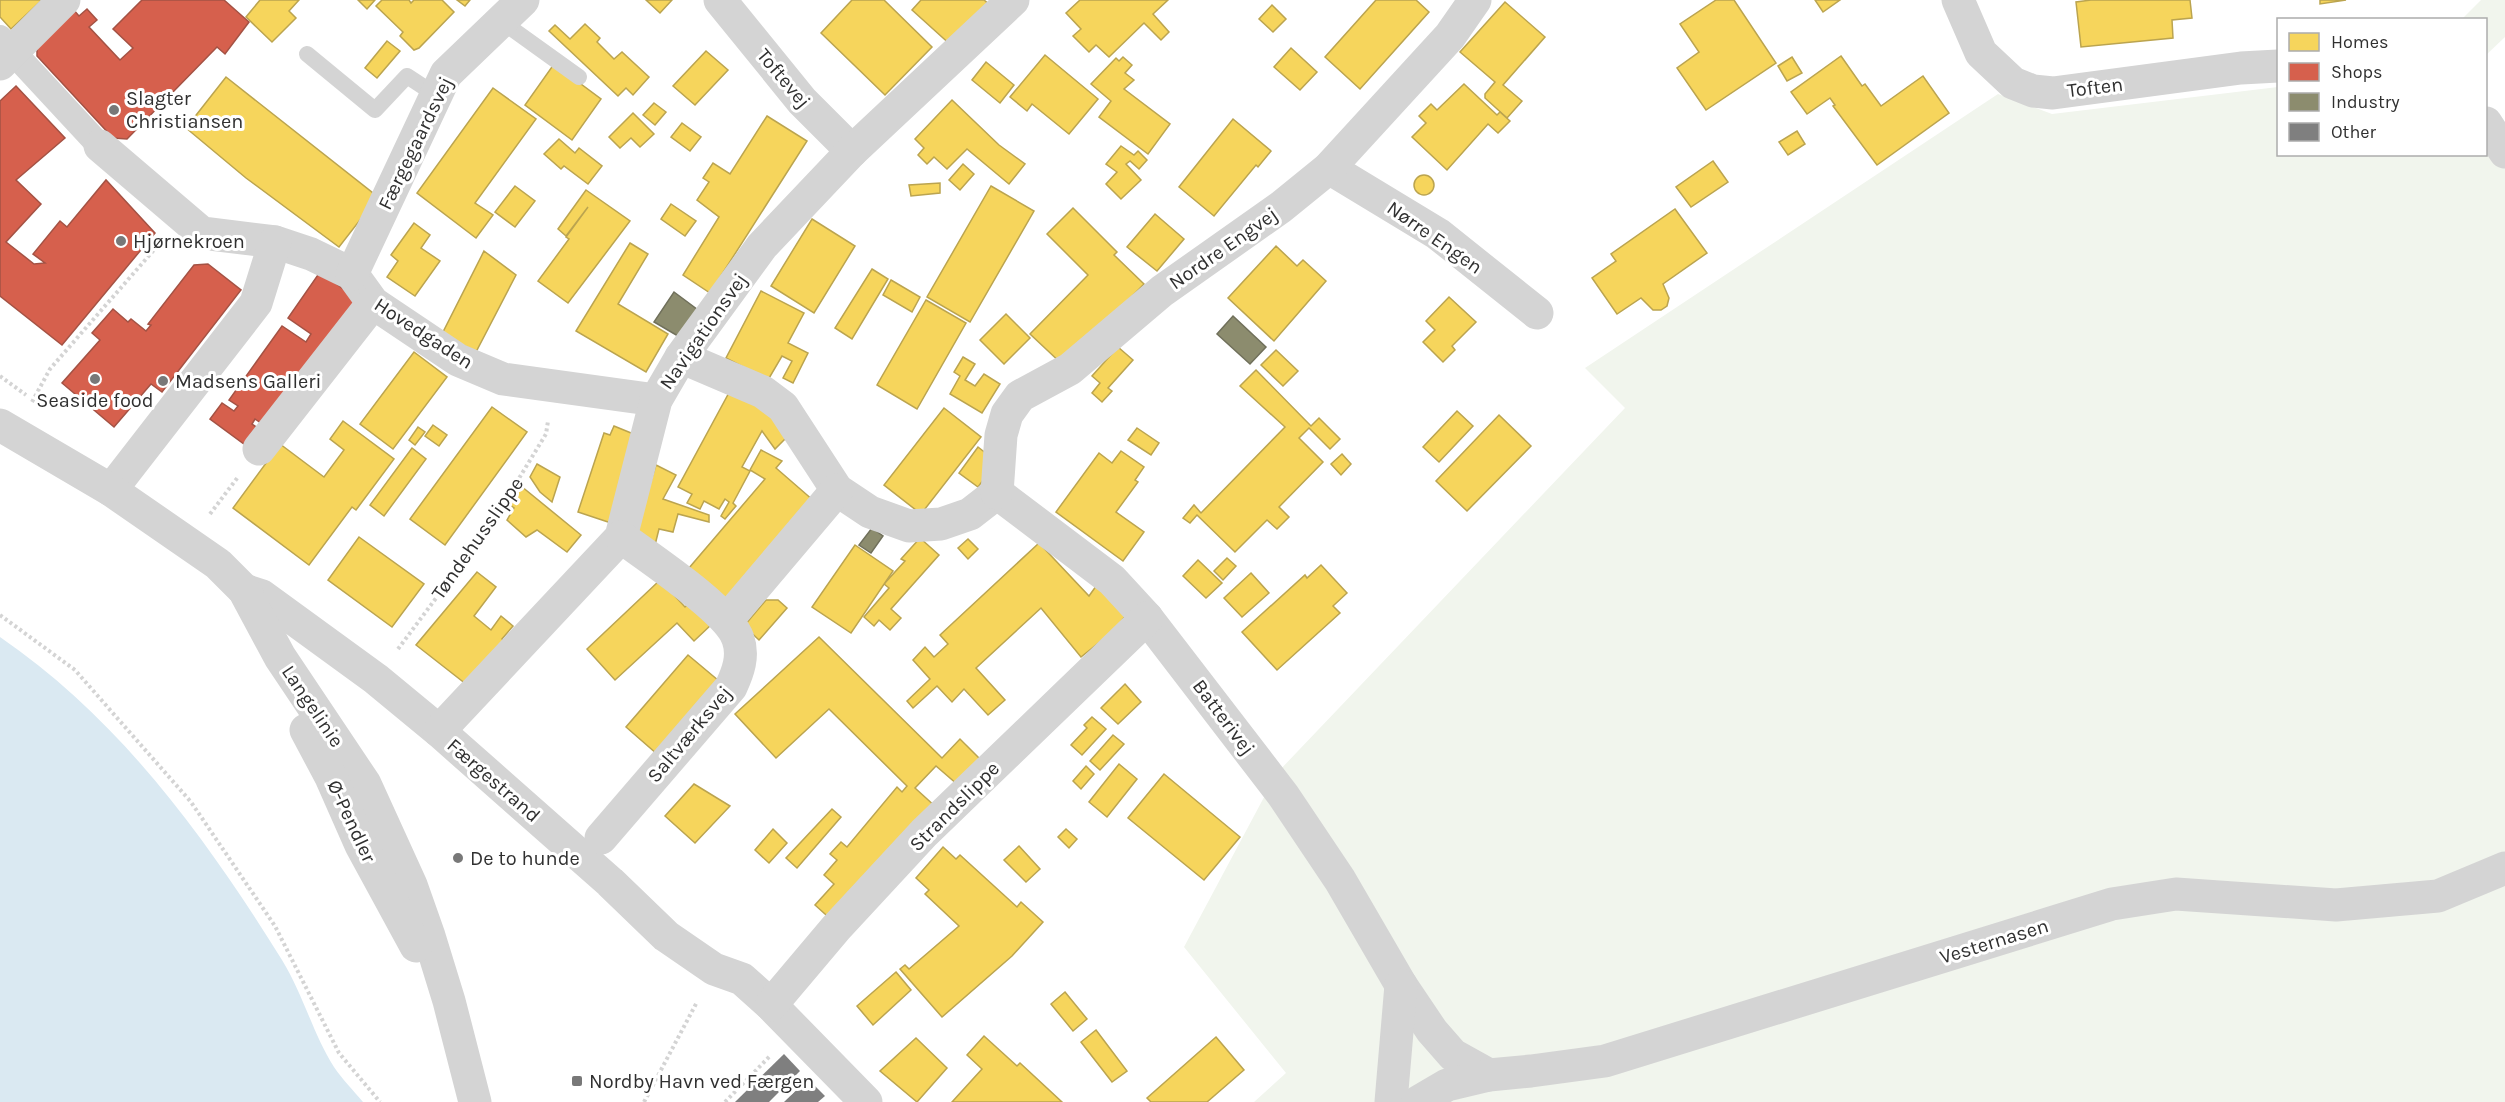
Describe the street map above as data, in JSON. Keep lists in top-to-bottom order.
{
  "streets": {
    "street": [
      "Toftevej",
      "Toften",
      "Færgegaardsvej",
      "Nørre Engen",
      "Nordre Engvej",
      "Navigationsvej",
      "Hovedgaden",
      "Langelinie",
      "Batterivej",
      "Saltværksvej",
      "Færgestrand",
      "Strandslippe",
      "Vesternasen"
    ],
    "path": ["Tøndehusslippe"]
  },
  "crossings": [
    ["Toftevej", "Navigationsvej"],
    ["Færgegaardsvej", "Hovedgaden"],
    ["Nørre Engen", "Nordre Engvej"],
    ["Nordre Engvej", "Batterivej"],
    ["Navigationsvej", "Hovedgaden"],
    ["Navigationsvej", "Saltværksvej"],
    ["Navigationsvej", "Færgestrand"],
    ["Hovedgaden", "Tøndehusslippe"],
    ["Tøndehusslippe", "Færgestrand"],
    ["Langelinie", "Færgestrand"],
    ["Batterivej", "Strandslippe"],
    ["Batterivej", "Vesternasen"],
    ["Færgestrand", "Strandslippe"]
  ],
  "places": {
    "other": [
      "Slagter Christiansen",
      "Hjørnekroen",
      "Seaside food",
      "Madsens Galleri",
      "De to hunde"
    ],
    "transit": ["Nordby Havn ved Færgen"]
  },
  "legend": [
    "Homes",
    "Shops",
    "Industry",
    "Other"
  ]
}
